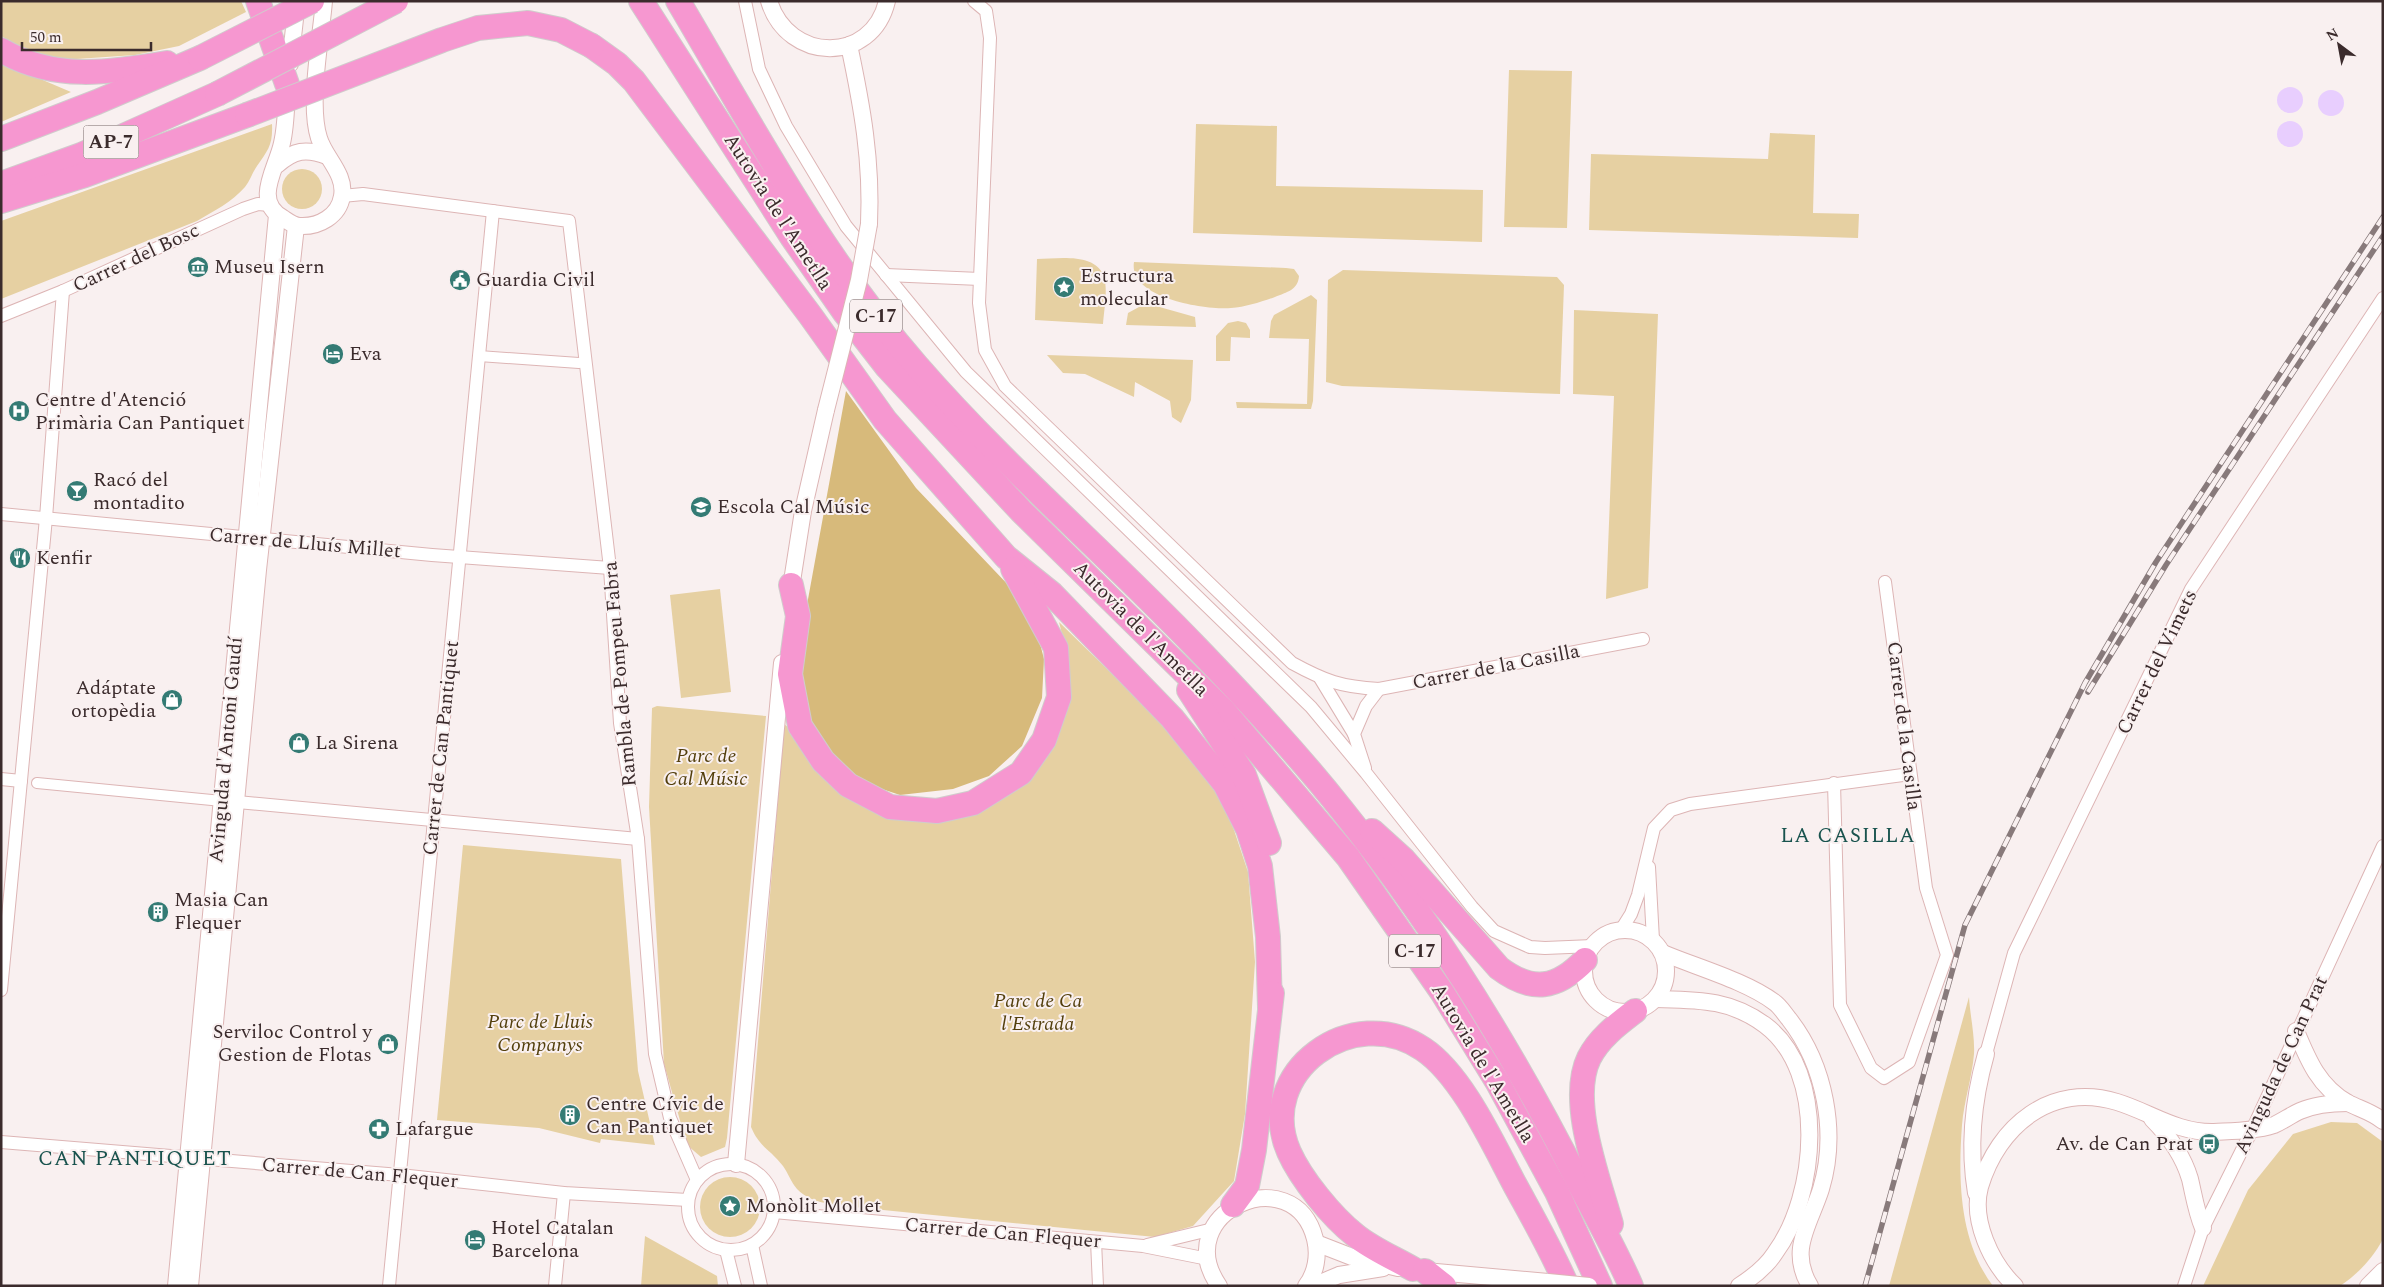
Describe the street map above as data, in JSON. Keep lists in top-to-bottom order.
{
  "streets": {
    "highway": ["AP-7", "Autovia de l'Ametlla", "C-17"],
    "street": [
      "Carrer del Bosc",
      "Carrer de Lluís Millet",
      "Carrer del Vimets",
      "Carrer de la Casilla",
      "Rambla de Pompeu Fabra",
      "Carrer de Can Pantiquet",
      "Avinguda d'Antoni Gaudí",
      "Avinguda de Can Prat",
      "Carrer de Can Flequer"
    ]
  },
  "crossings": [
    ["Carrer del Bosc", "Avinguda d'Antoni Gaudí"],
    ["Carrer de Lluís Millet", "Rambla de Pompeu Fabra"],
    ["Carrer de Lluís Millet", "Carrer de Can Pantiquet"],
    ["Carrer de Lluís Millet", "Avinguda d'Antoni Gaudí"],
    ["Rambla de Pompeu Fabra", "Carrer de Can Pantiquet"],
    ["Rambla de Pompeu Fabra", "Carrer de Can Flequer"],
    ["Carrer de Can Pantiquet", "Carrer de Can Flequer"],
    ["Avinguda d'Antoni Gaudí", "Carrer de Can Flequer"]
  ],
  "districts": ["LA CASILLA", "CAN PANTIQUET"],
  "parks": ["Parc de Cal Músic", "Parc de Ca l'Estrada", "Parc de Lluis Companys"],
  "places": {
    "museum": ["Museu Isern"],
    "public building": ["Guardia Civil"],
    "place": ["Estructura molecular", "Monòlit Mollet"],
    "hotel": ["Eva", "Hotel Catalan Barcelona"],
    "hospital": ["Centre d'Atenció Primària Can Pantiquet"],
    "bar": ["Racó del montadito"],
    "school or university": ["Escola Cal Músic"],
    "restaurant": ["Kenfir"],
    "shop": ["Adáptate ortopèdia", "La Sirena", "Serviloc Control y Gestion de Flotas"],
    "building": ["Masia Can Flequer", "Centre Cívic de Can Pantiquet"],
    "pharmacy": ["Lafargue"],
    "bus stop": ["Av. de Can Prat"]
  },
  "scale_bar": "50 m",
  "north": "top left"
}
